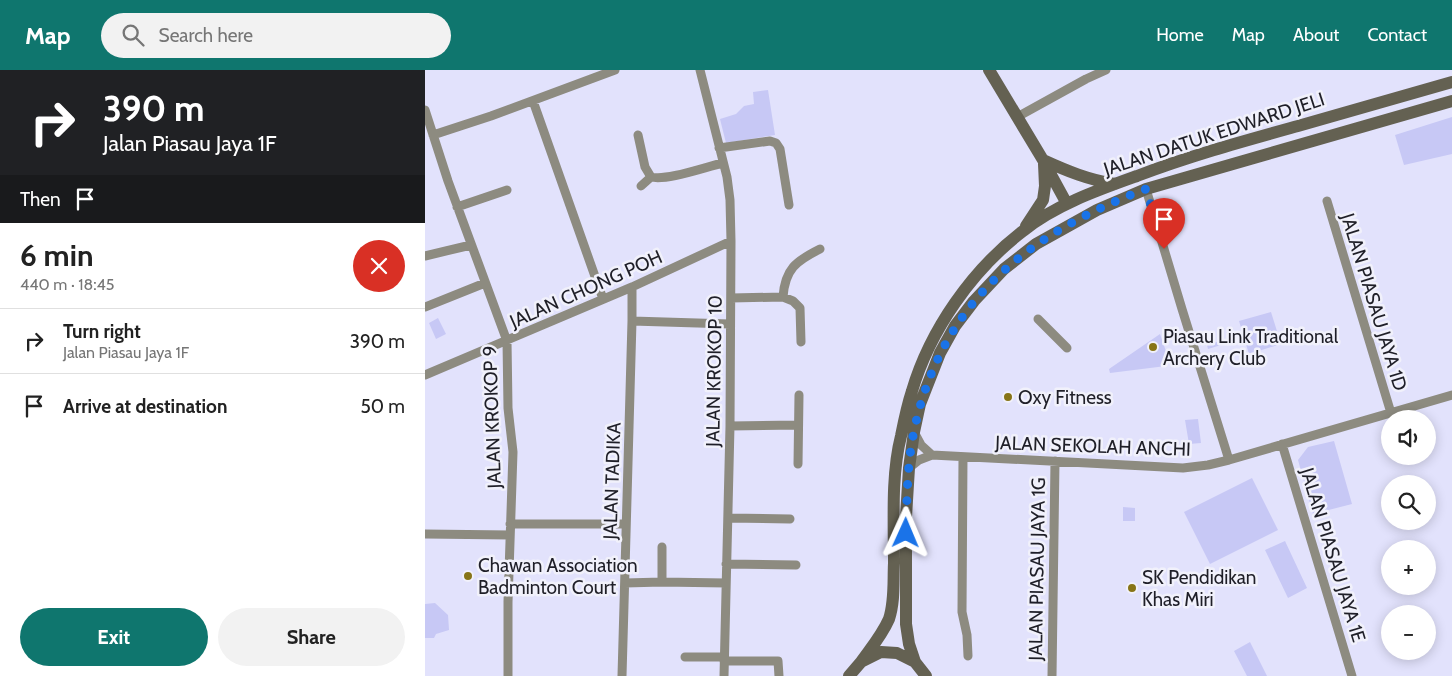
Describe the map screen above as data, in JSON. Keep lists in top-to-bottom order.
{
  "streets": {
    "street": [
      "JALAN DATUK EDWARD JELI",
      "JALAN CHONG POH",
      "JALAN PIASAU JAYA 1D",
      "JALAN KROKOP 10",
      "JALAN KROKOP 9",
      "JALAN SEKOLAH ANCHI",
      "JALAN TADIKA",
      "JALAN PIASAU JAYA 1E",
      "JALAN PIASAU JAYA 1G"
    ]
  },
  "crossings": [
    ["JALAN CHONG POH", "JALAN KROKOP 10"],
    ["JALAN CHONG POH", "JALAN KROKOP 9"],
    ["JALAN CHONG POH", "JALAN TADIKA"],
    ["JALAN SEKOLAH ANCHI", "JALAN PIASAU JAYA 1E"],
    ["JALAN SEKOLAH ANCHI", "JALAN PIASAU JAYA 1G"]
  ],
  "places": [
    "Piasau Link Traditional Archery Club",
    "Oxy Fitness",
    "Chawan Association Badminton Court",
    "SK Pendidikan Khas Miri"
  ],
  "page": {
    "header": "Map",
    "search": "Search here",
    "nav": [
      "Home",
      "Map",
      "About",
      "Contact"
    ],
    "turn": ["390 m", "Jalan Piasau Jaya 1F"],
    "then": "Then",
    "heading": ["6 min", "440 m · 18:45"],
    "list": [
      {
        "name": "Turn right",
        "note": "Jalan Piasau Jaya 1F",
        "value": "390 m"
      },
      {
        "name": "Arrive at destination",
        "value": "50 m"
      }
    ],
    "map_buttons": ["+", "−"],
    "buttons": ["Exit", "Share"]
  }
}
